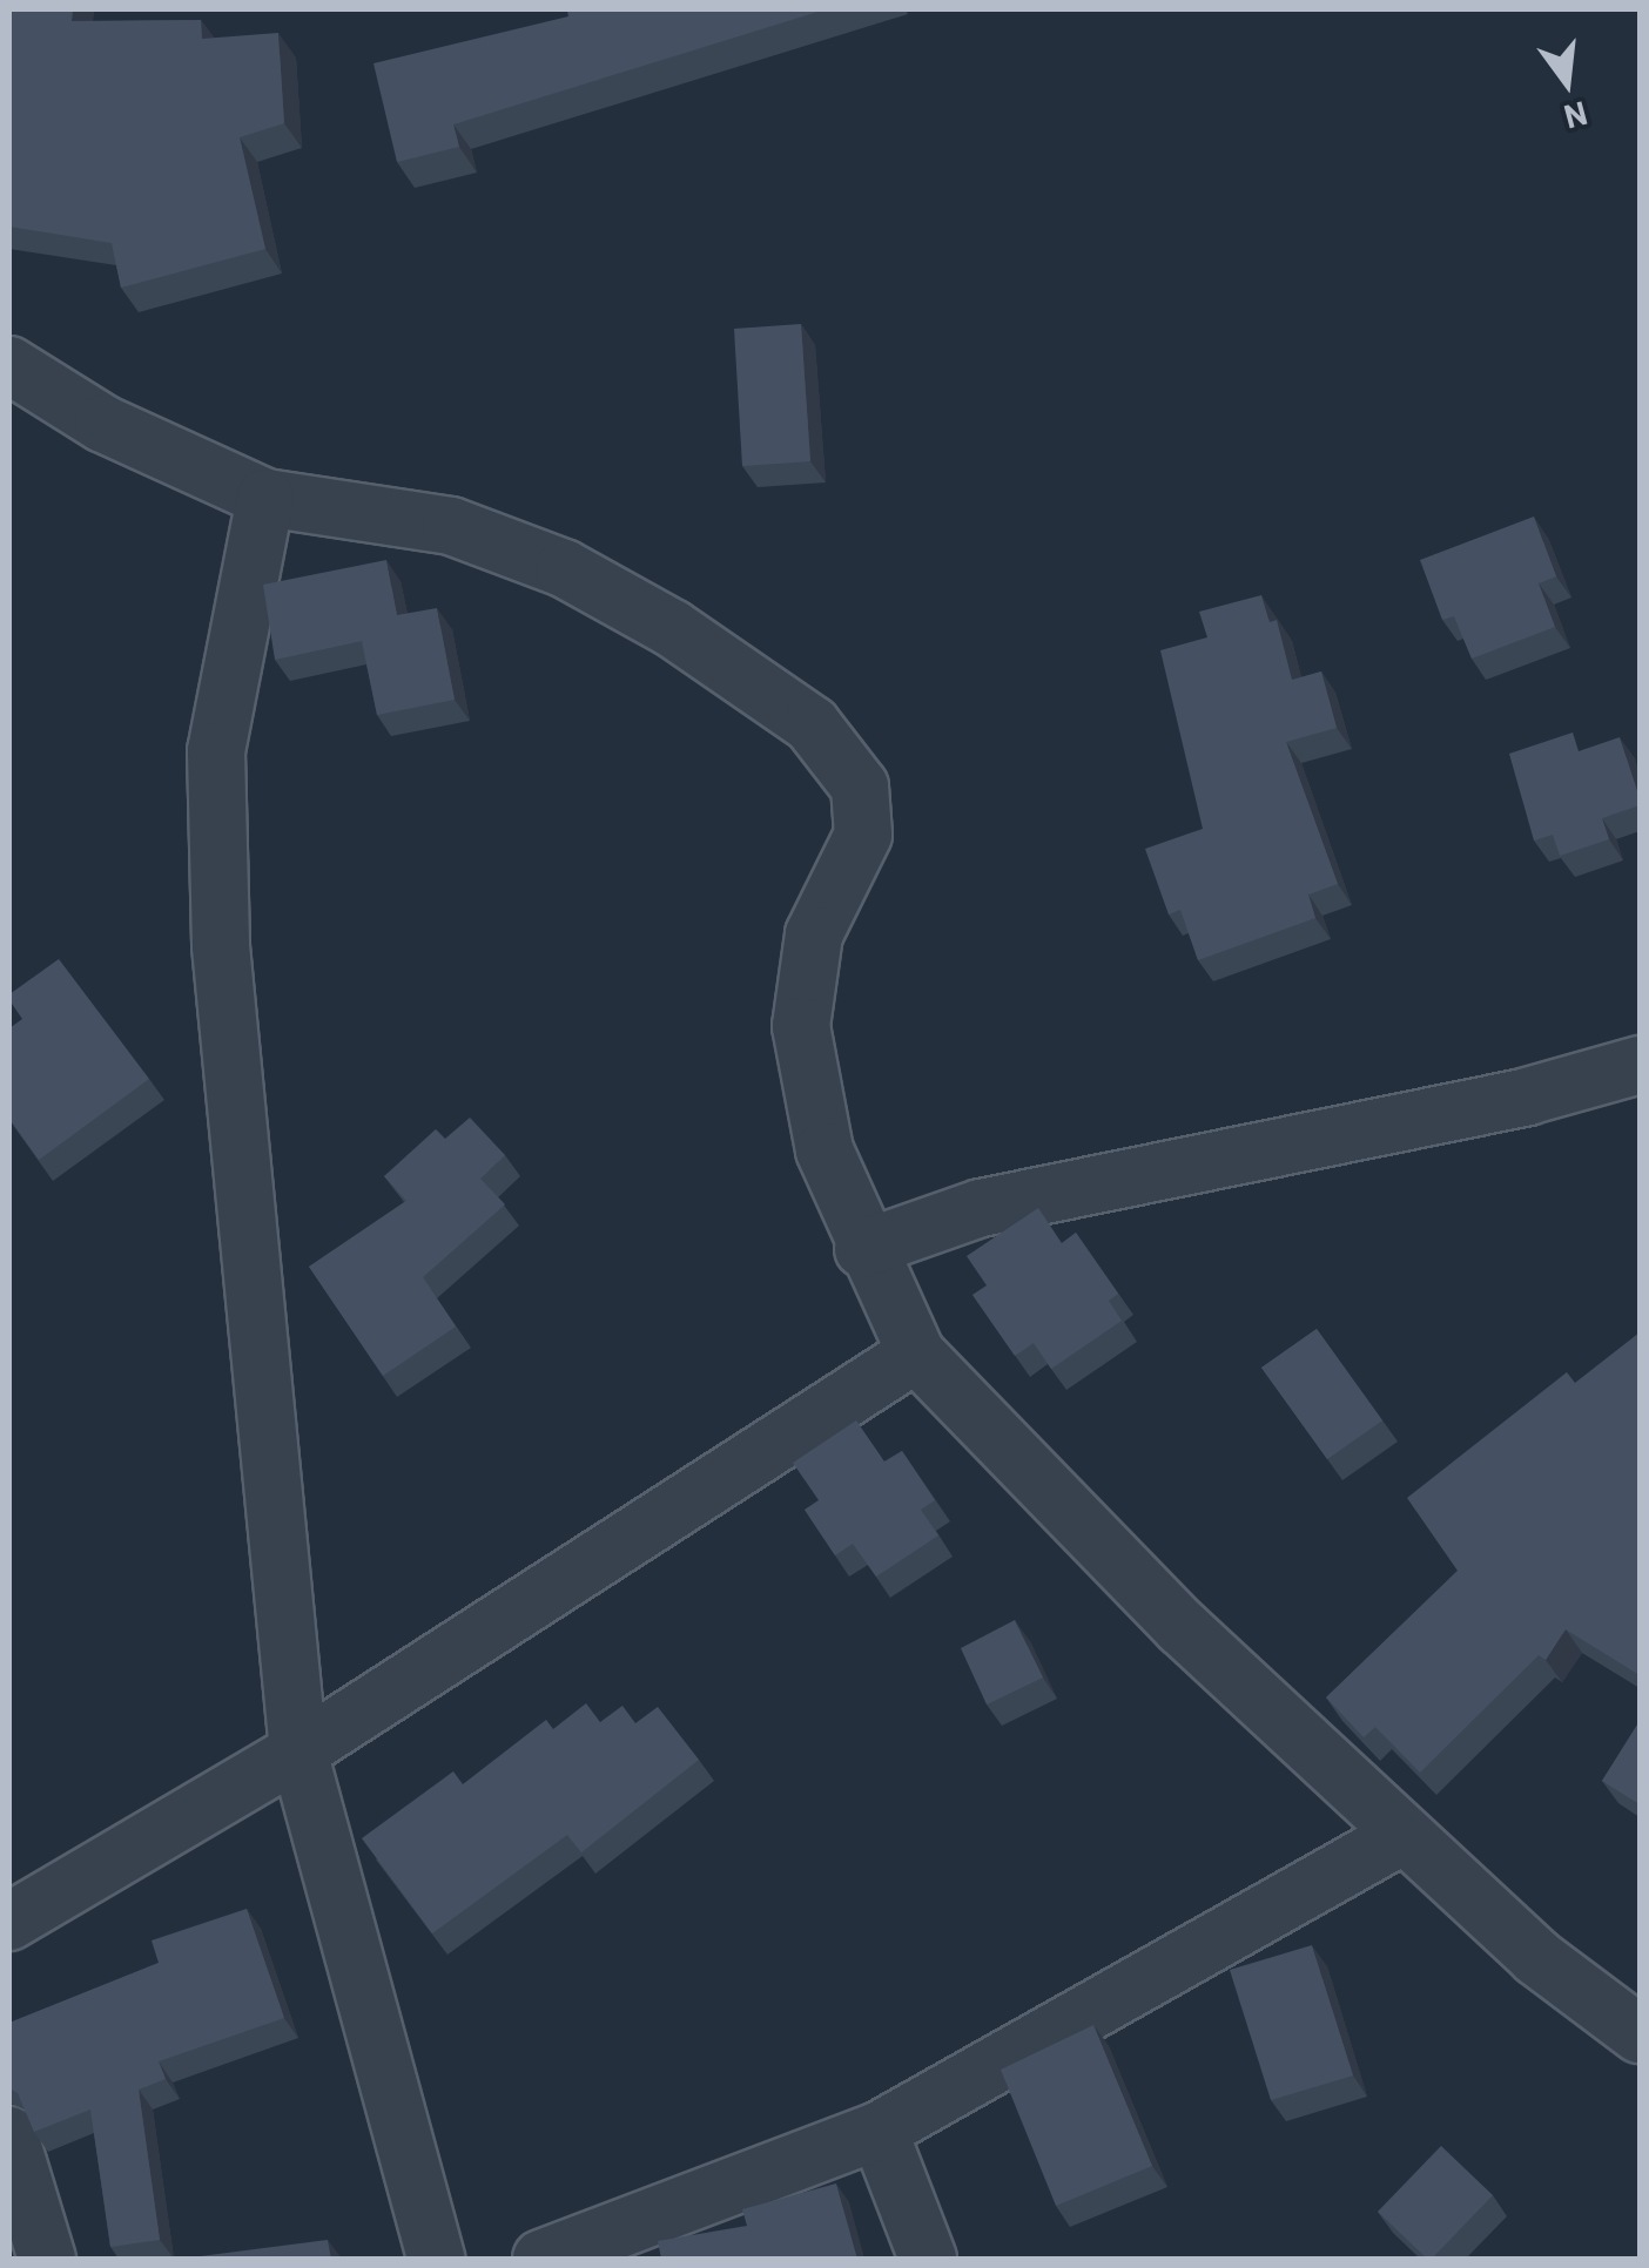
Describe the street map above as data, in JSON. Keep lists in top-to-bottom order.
{
  "north": "bottom"
}
